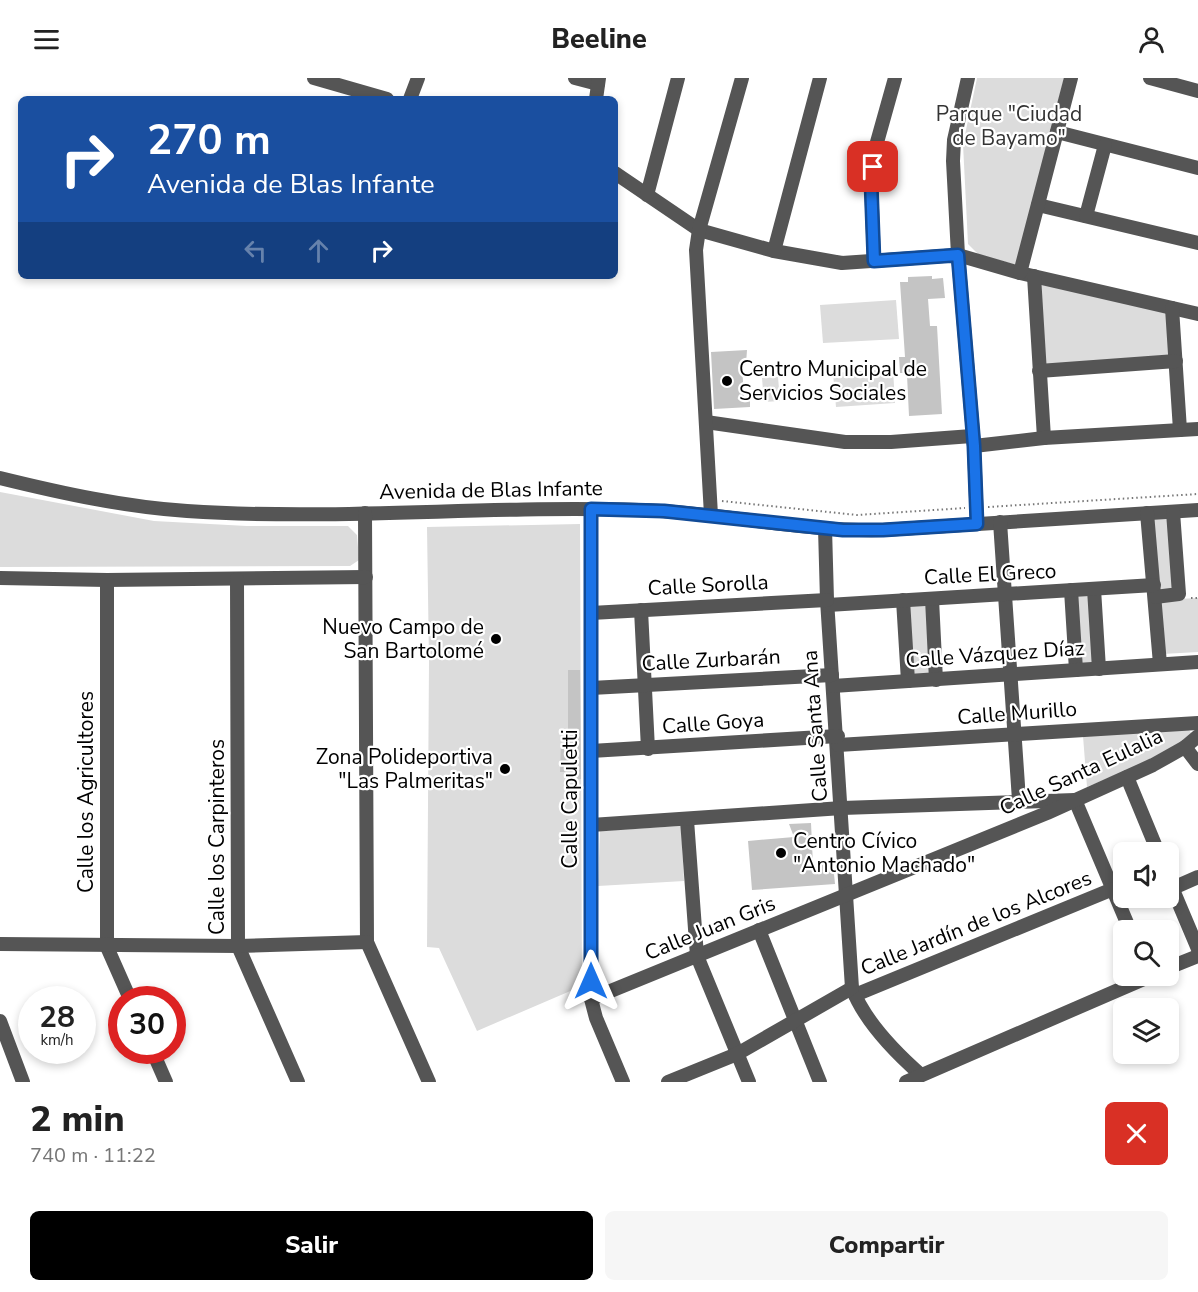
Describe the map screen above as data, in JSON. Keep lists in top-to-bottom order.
{
  "streets": {
    "street": [
      "Avenida de Blas Infante",
      "Calle El Greco",
      "Calle Sorolla",
      "Calle Vázquez Díaz",
      "Calle Zurbarán",
      "Calle Murillo",
      "Calle Goya",
      "Calle Santa Ana",
      "Calle Santa Eulalia",
      "Calle los Agricultores",
      "Calle Capuletti",
      "Calle los Carpinteros",
      "Calle Jardín de los Alcores",
      "Calle Juan Gris"
    ]
  },
  "crossings": [
    ["Avenida de Blas Infante", "Calle El Greco"],
    ["Avenida de Blas Infante", "Calle Santa Ana"],
    ["Avenida de Blas Infante", "Calle Capuletti"],
    ["Calle El Greco", "Calle Sorolla"],
    ["Calle El Greco", "Calle Santa Ana"],
    ["Calle Sorolla", "Calle Santa Ana"],
    ["Calle Sorolla", "Calle Capuletti"],
    ["Calle Vázquez Díaz", "Calle Zurbarán"],
    ["Calle Vázquez Díaz", "Calle Santa Ana"],
    ["Calle Zurbarán", "Calle Santa Ana"],
    ["Calle Zurbarán", "Calle Capuletti"],
    ["Calle Murillo", "Calle Goya"],
    ["Calle Murillo", "Calle Santa Ana"],
    ["Calle Goya", "Calle Santa Ana"],
    ["Calle Goya", "Calle Capuletti"],
    ["Calle Santa Ana", "Calle Santa Eulalia"],
    ["Calle Santa Ana", "Calle Jardín de los Alcores"],
    ["Calle Santa Ana", "Calle Juan Gris"],
    ["Calle Santa Eulalia", "Calle Juan Gris"],
    ["Calle Capuletti", "Calle Juan Gris"]
  ],
  "parks": ["Parque \"Ciudad de Bayamo\""],
  "places": [
    "Centro Municipal de Servicios Sociales",
    "Nuevo Campo de San Bartolomé",
    "Zona Polideportiva \"Las Palmeritas\"",
    "Centro Cívico \"Antonio Machado\""
  ],
  "page": {
    "header": "Beeline",
    "turn": ["270 m", "Avenida de Blas Infante"],
    "speed": "28 km/h",
    "limit": "30",
    "heading": ["2 min", "740 m · 11:22"],
    "buttons": ["Salir", "Compartir"]
  }
}
